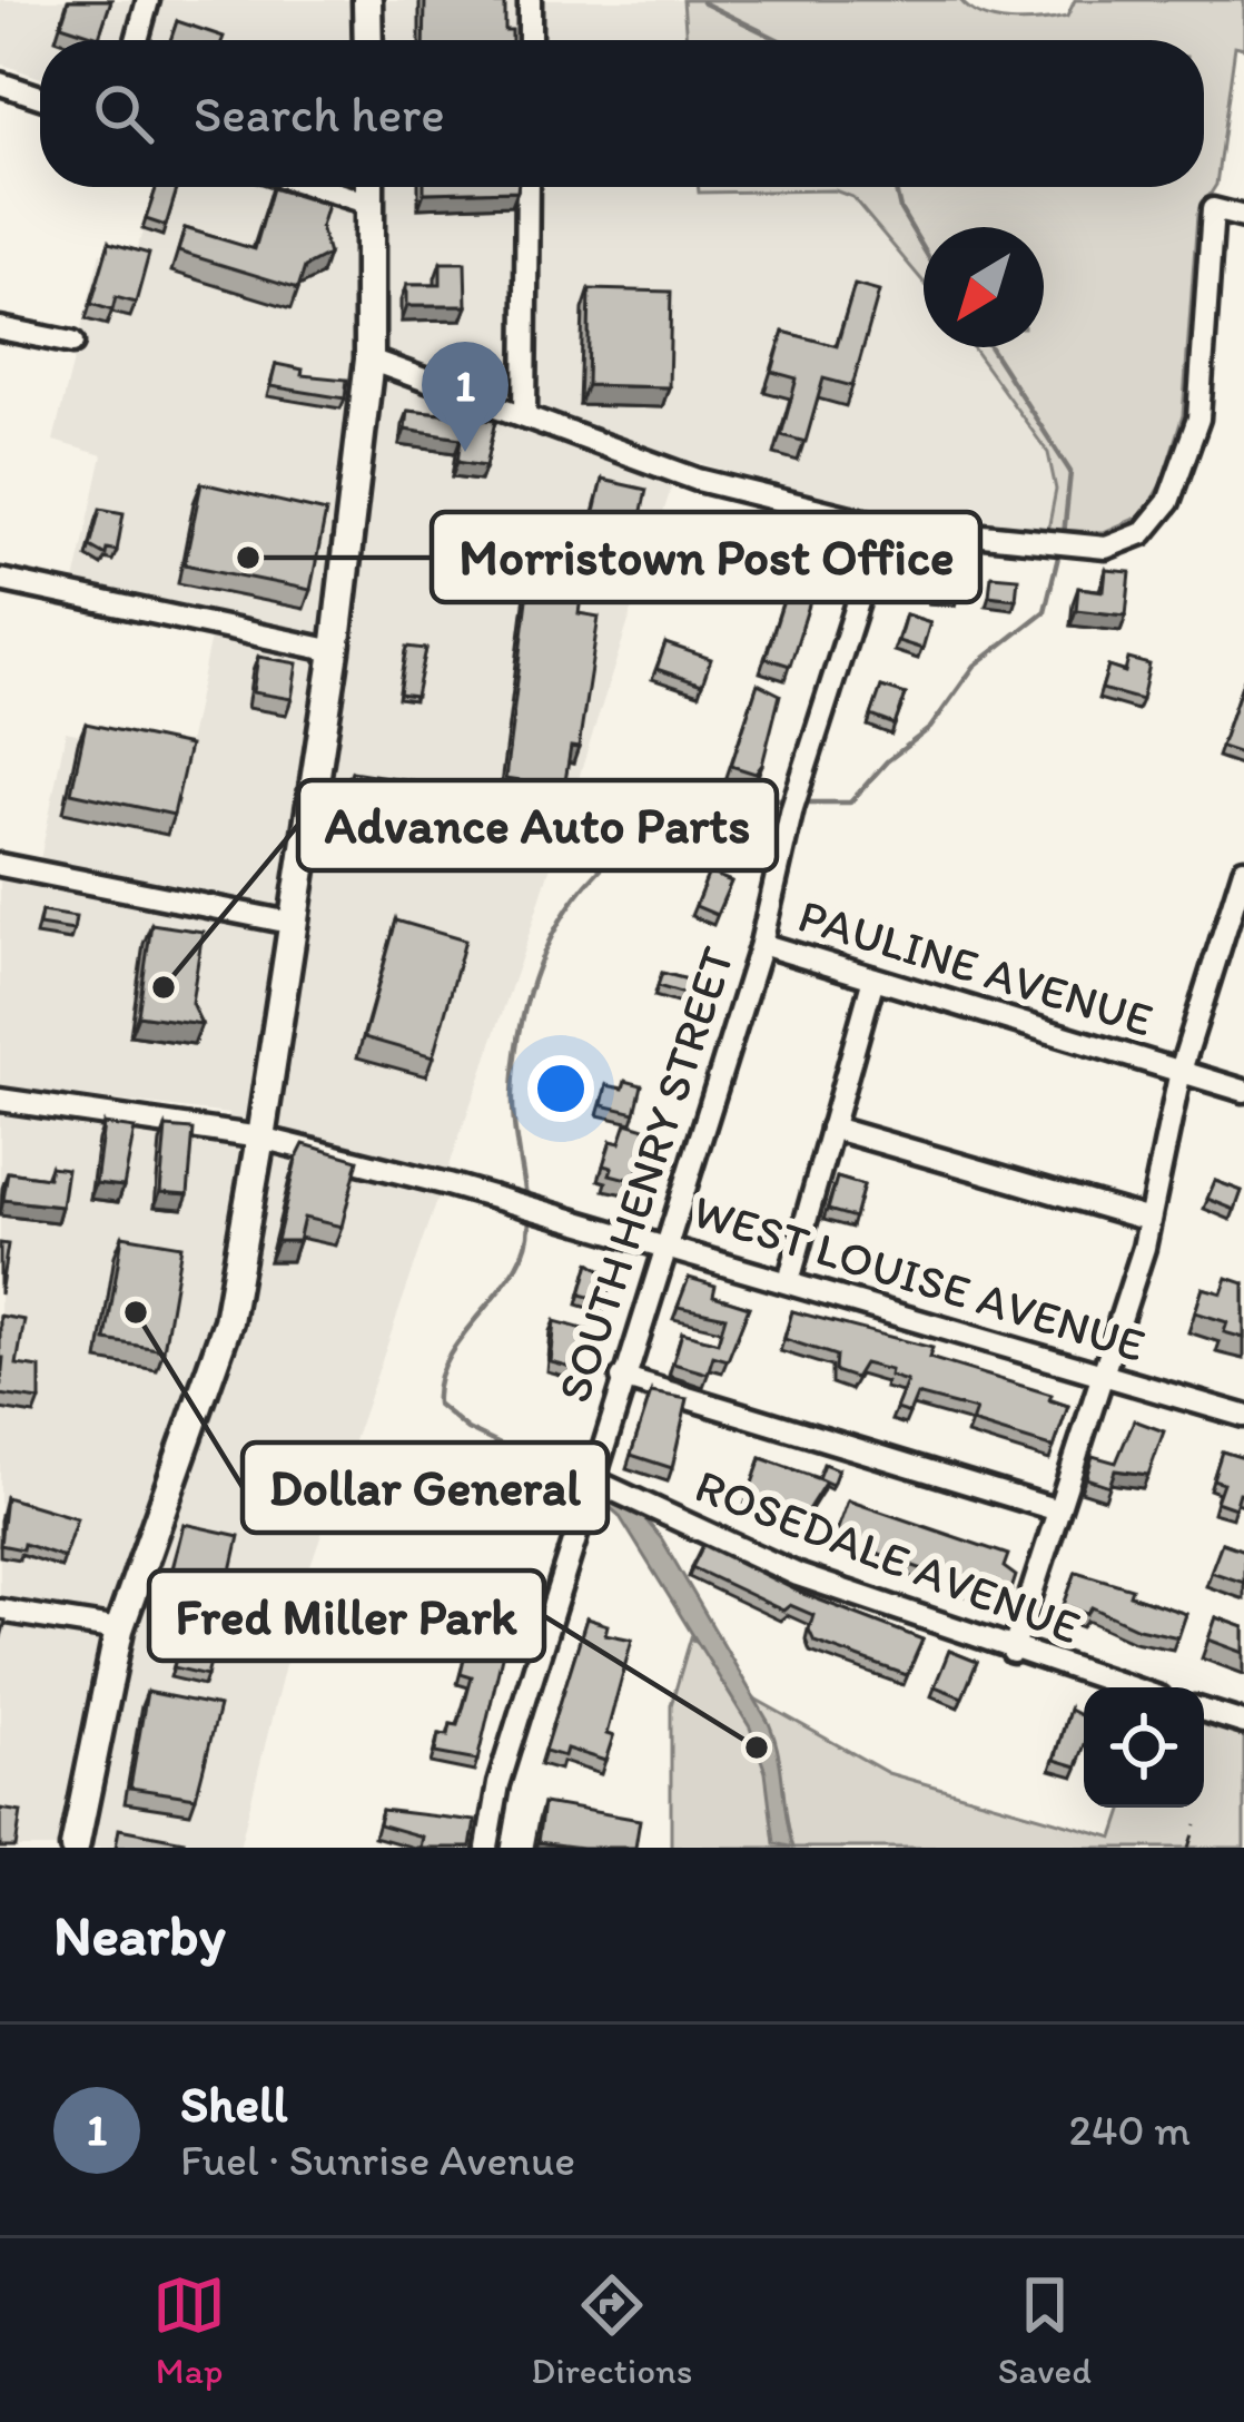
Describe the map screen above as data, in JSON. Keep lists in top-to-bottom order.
{
  "streets": {
    "street": [
      "PAULINE AVENUE",
      "SOUTH HENRY STREET",
      "WEST LOUISE AVENUE",
      "ROSEDALE AVENUE"
    ]
  },
  "crossings": [
    ["PAULINE AVENUE", "SOUTH HENRY STREET"],
    ["SOUTH HENRY STREET", "WEST LOUISE AVENUE"],
    ["SOUTH HENRY STREET", "ROSEDALE AVENUE"]
  ],
  "places": [
    "Morristown Post Office",
    "Advance Auto Parts",
    "Dollar General",
    "Fred Miller Park"
  ],
  "north": "bottom left",
  "page": {
    "search": "Search here",
    "pins": "1",
    "heading": "Nearby",
    "list": [
      {
        "mark": "1",
        "name": "Shell",
        "note": "Fuel · Sunrise Avenue",
        "value": "240 m"
      }
    ],
    "nav": ["Map", "Directions", "Saved"]
  }
}
